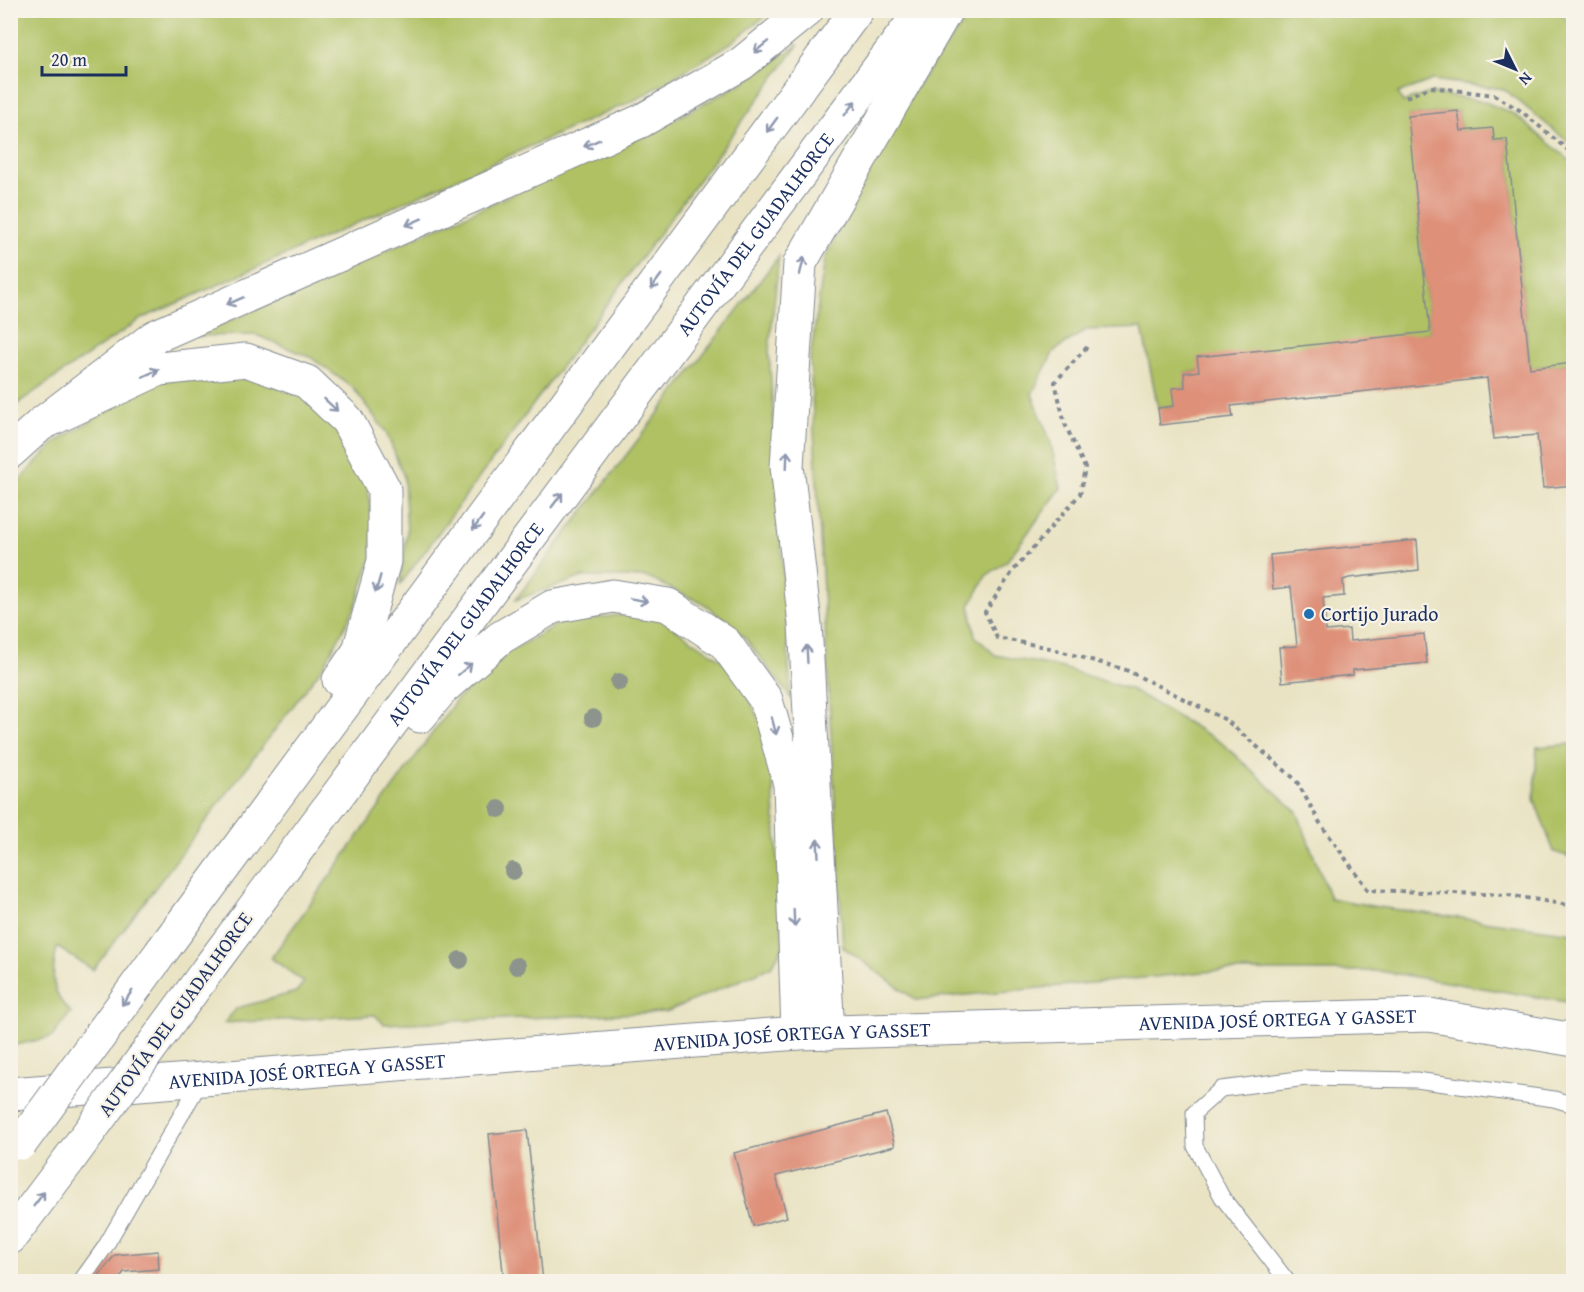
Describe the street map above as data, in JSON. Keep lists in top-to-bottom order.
{
  "streets": {
    "main road": ["AUTOVÍA DEL GUADALHORCE", "AVENIDA JOSÉ ORTEGA Y GASSET"]
  },
  "places": ["Cortijo Jurado"],
  "scale_bar": "20 m",
  "north": "bottom right"
}
